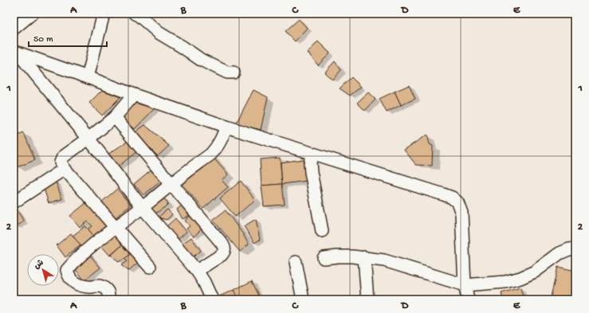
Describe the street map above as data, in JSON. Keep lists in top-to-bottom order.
{
  "scale_bar": "50 m",
  "north": "top left",
  "grid": {
    "columns": [
      "A",
      "B",
      "C",
      "D",
      "E"
    ],
    "rows": ["1", "2"]
  }
}
